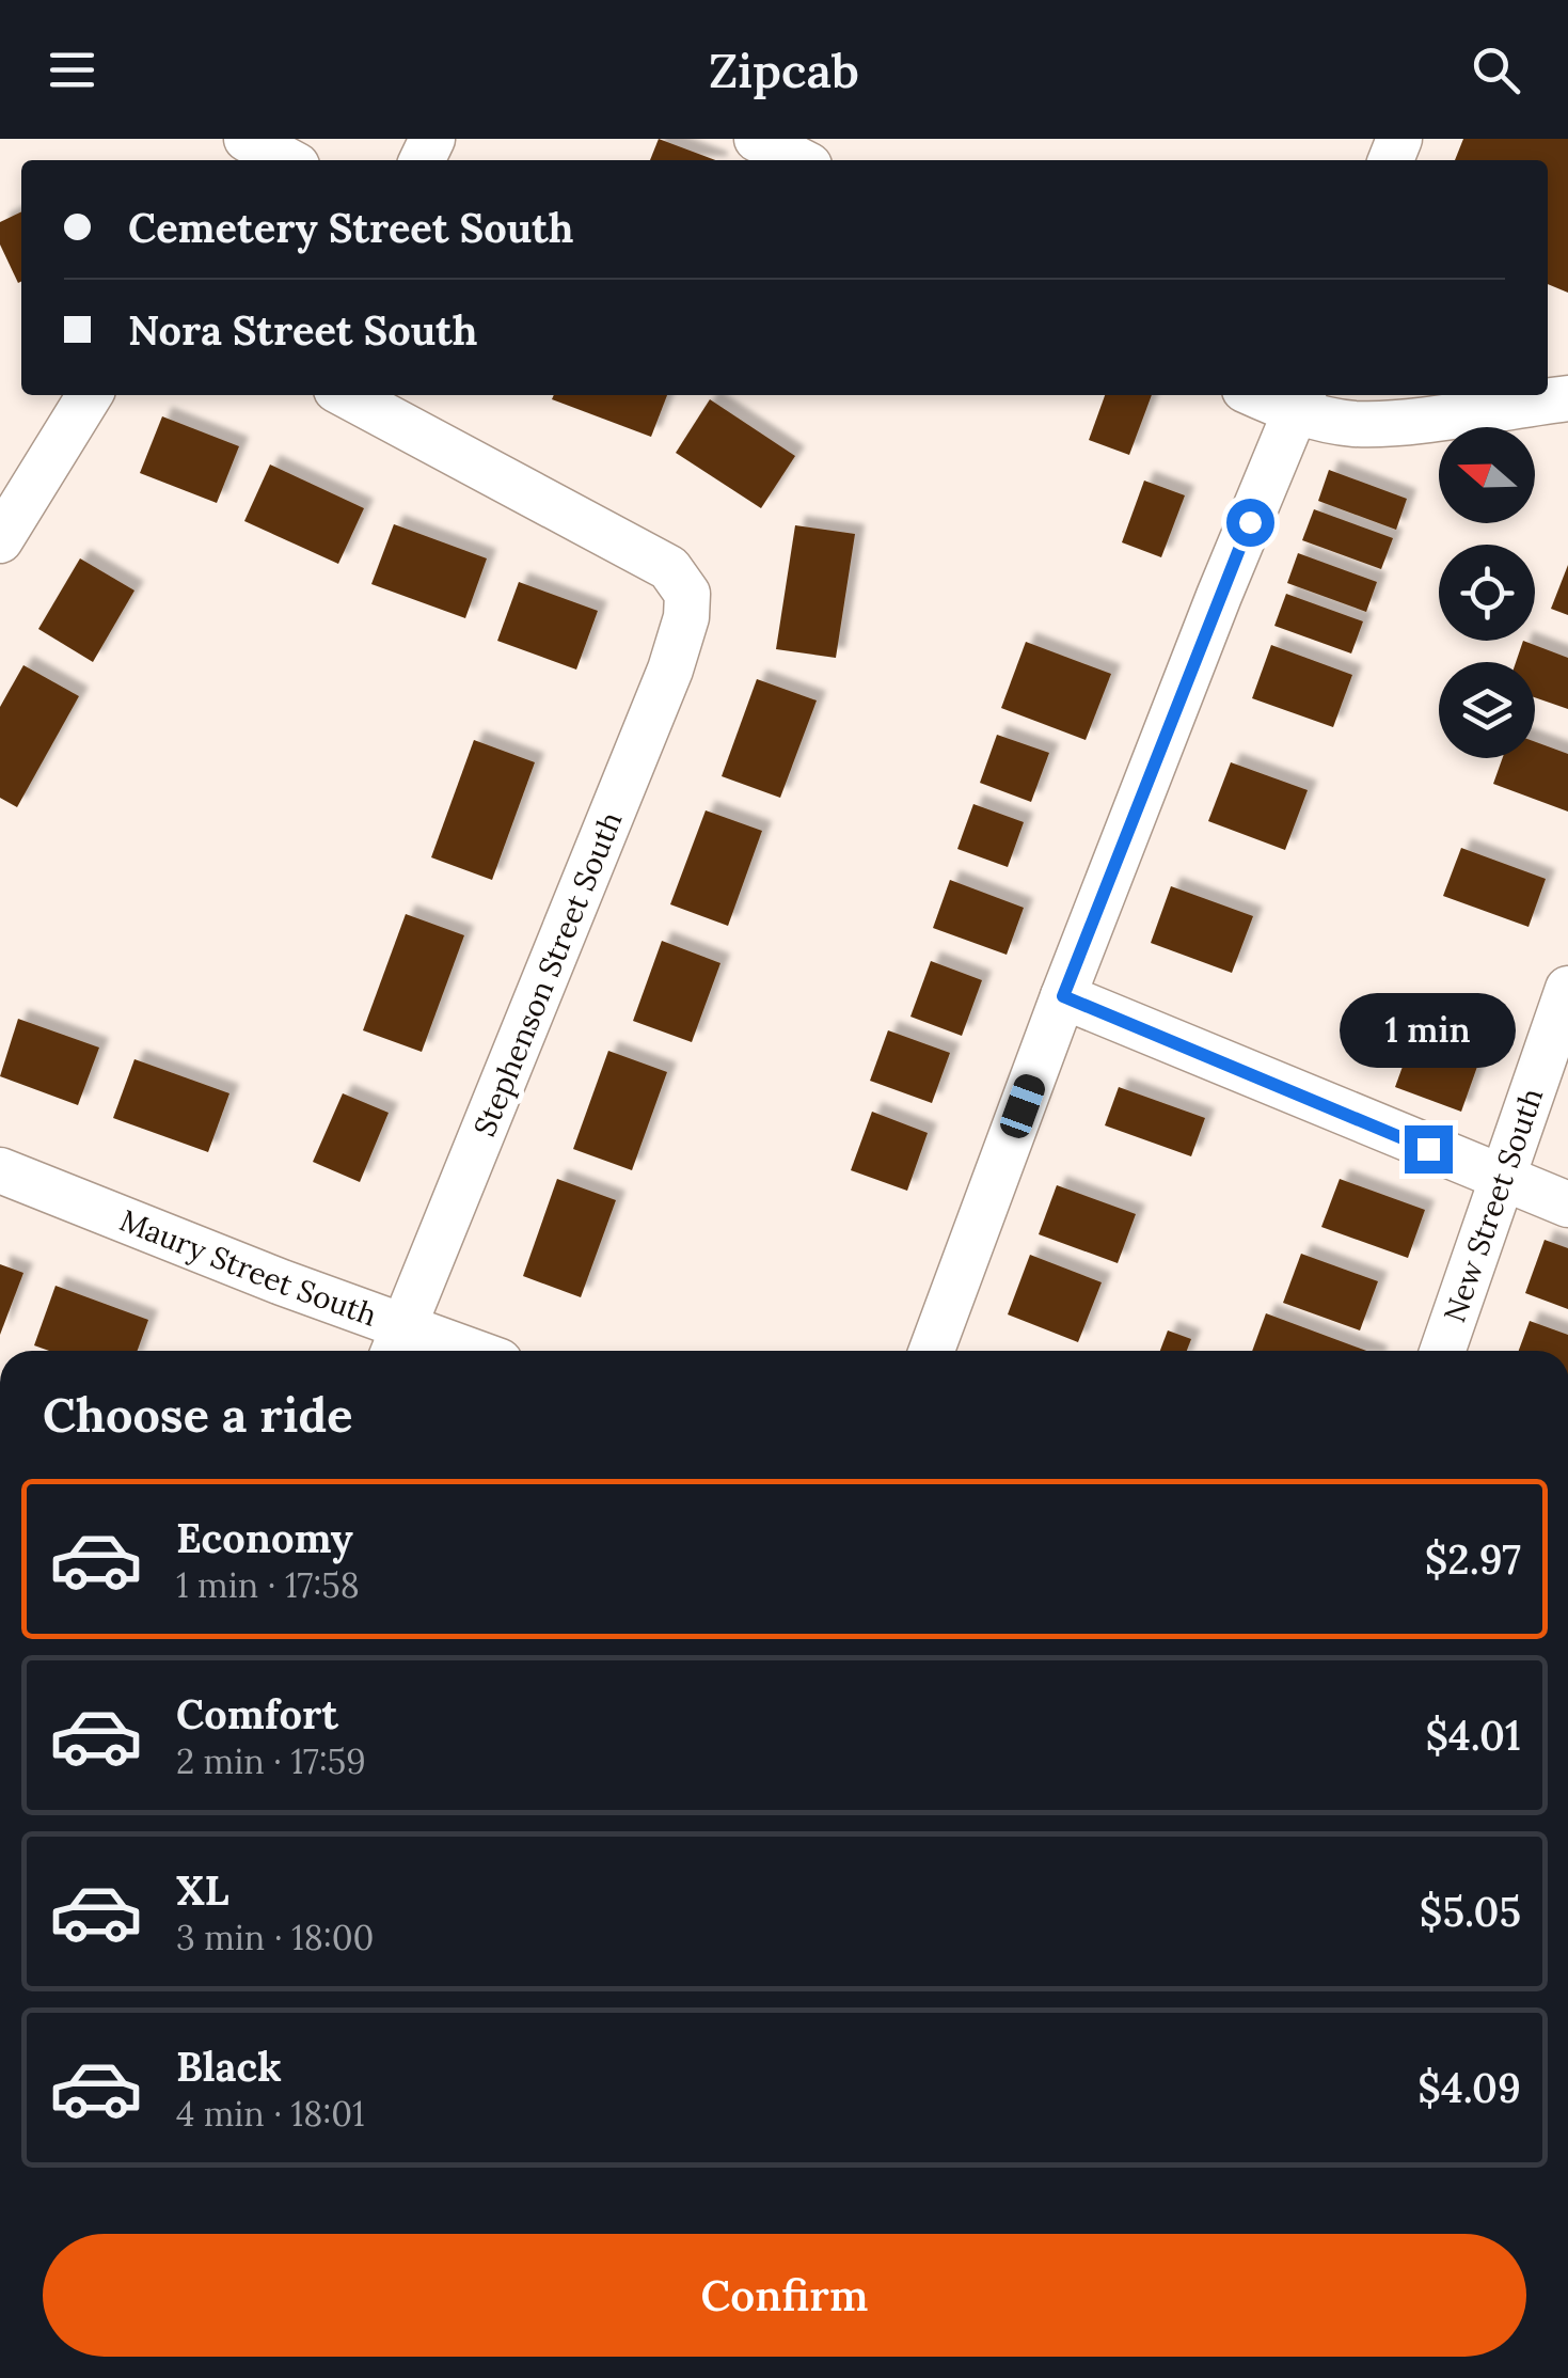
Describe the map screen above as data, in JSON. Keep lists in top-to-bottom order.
{
  "streets": {
    "street": ["Stephenson Street South", "New Street South", "Maury Street South"]
  },
  "crossings": [
    ["Stephenson Street South", "Maury Street South"]
  ],
  "north": "left",
  "page": {
    "header": "Zipcab",
    "banner": ["Cemetery Street South", "Nora Street South"],
    "bubble": "1 min",
    "heading": "Choose a ride",
    "list": [
      {
        "name": "Economy",
        "note": "1 min · 17:58",
        "value": "$2.97"
      },
      {
        "name": "Comfort",
        "note": "2 min · 17:59",
        "value": "$4.01"
      },
      {
        "name": "XL",
        "note": "3 min · 18:00",
        "value": "$5.05"
      },
      {
        "name": "Black",
        "note": "4 min · 18:01",
        "value": "$4.09"
      }
    ],
    "buttons": "Confirm"
  }
}
